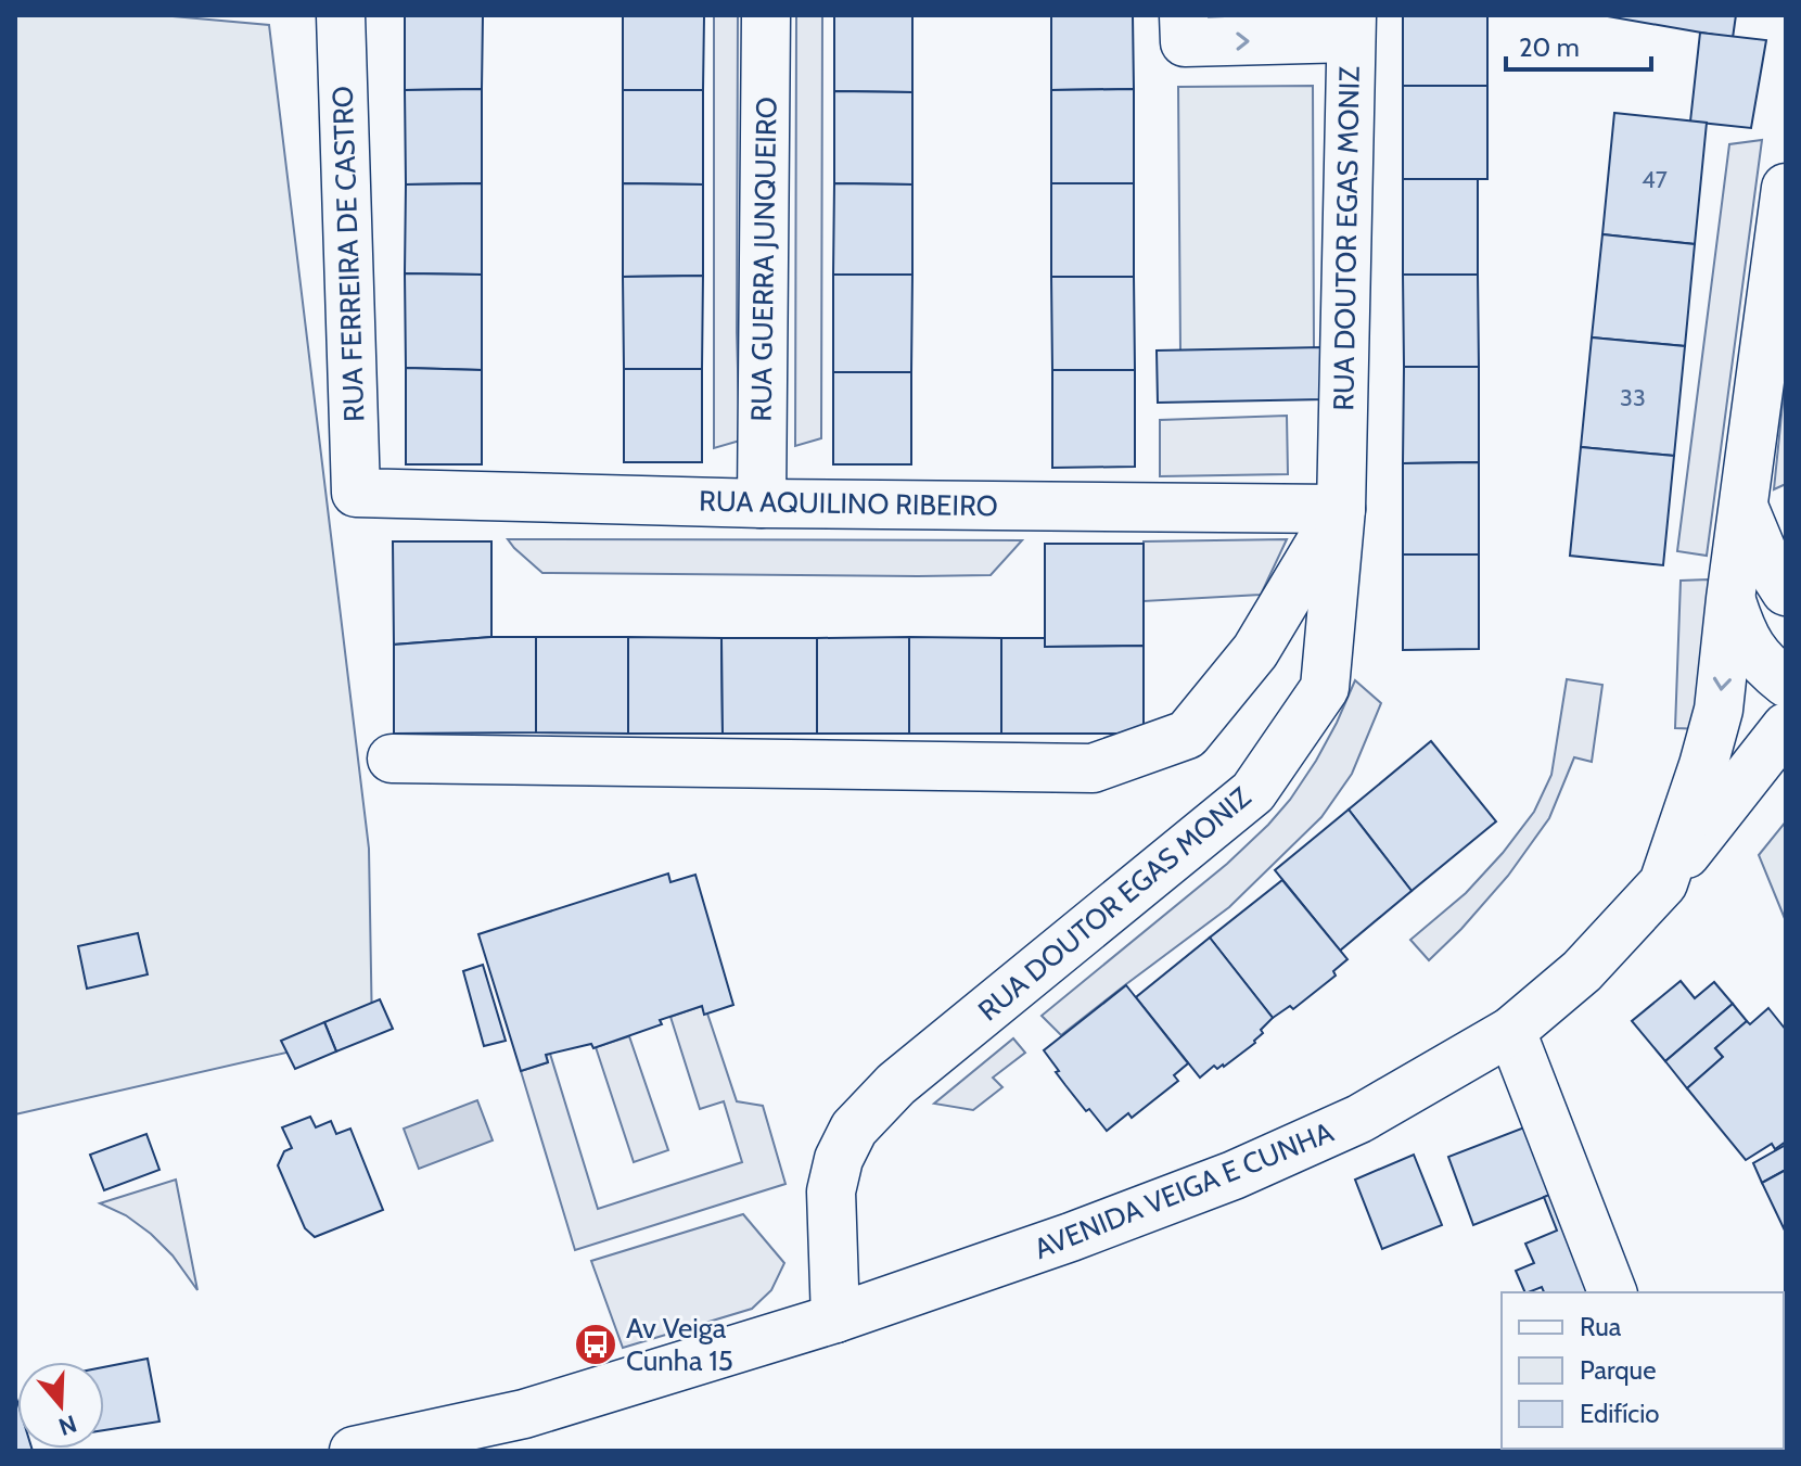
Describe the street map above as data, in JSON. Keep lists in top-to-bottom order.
{
  "streets": {
    "street": [
      "RUA DOUTOR EGAS MONIZ",
      "RUA FERREIRA DE CASTRO",
      "RUA GUERRA JUNQUEIRO",
      "RUA AQUILINO RIBEIRO",
      "AVENIDA VEIGA E CUNHA"
    ]
  },
  "crossings": [
    ["RUA DOUTOR EGAS MONIZ", "RUA AQUILINO RIBEIRO"],
    ["RUA DOUTOR EGAS MONIZ", "AVENIDA VEIGA E CUNHA"],
    ["RUA FERREIRA DE CASTRO", "RUA AQUILINO RIBEIRO"],
    ["RUA GUERRA JUNQUEIRO", "RUA AQUILINO RIBEIRO"]
  ],
  "places": {
    "bus stop": ["Av Veiga Cunha 15"]
  },
  "house_numbers": ["47", "33"],
  "legend": ["Rua", "Parque", "Edifício"],
  "scale_bar": "20 m",
  "north": "bottom"
}
